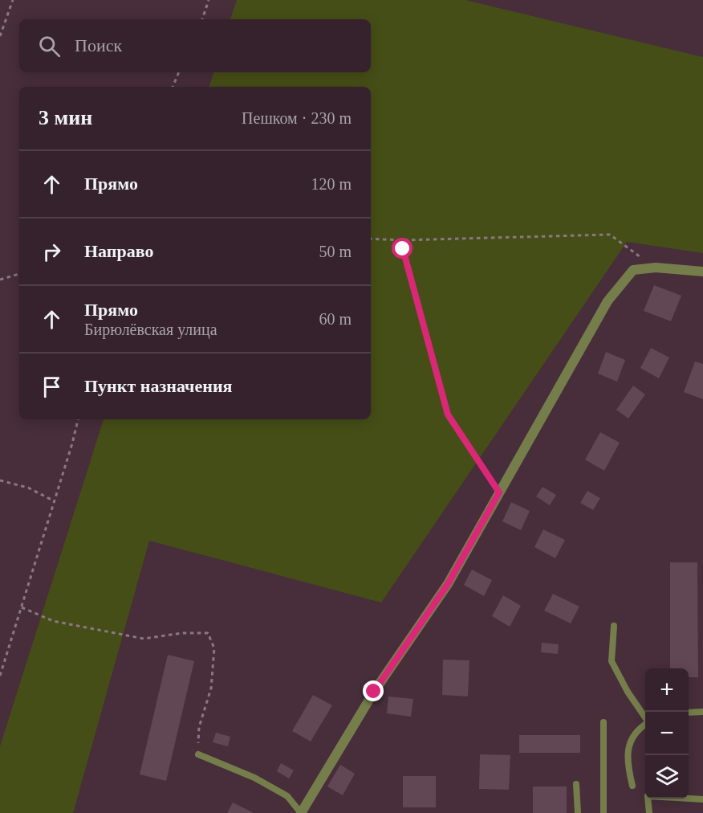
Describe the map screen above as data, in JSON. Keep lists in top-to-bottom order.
{
  "page": {
    "search": "Поиск",
    "heading": ["3 мин", "Пешком · 230 m"],
    "list": [
      ["Прямо", "120 m"],
      ["Направо", "50 m"],
      ["Прямо", "Бирюлёвская улица", "60 m"],
      "Пункт назначения"
    ],
    "map_buttons": ["+", "−"]
  }
}
